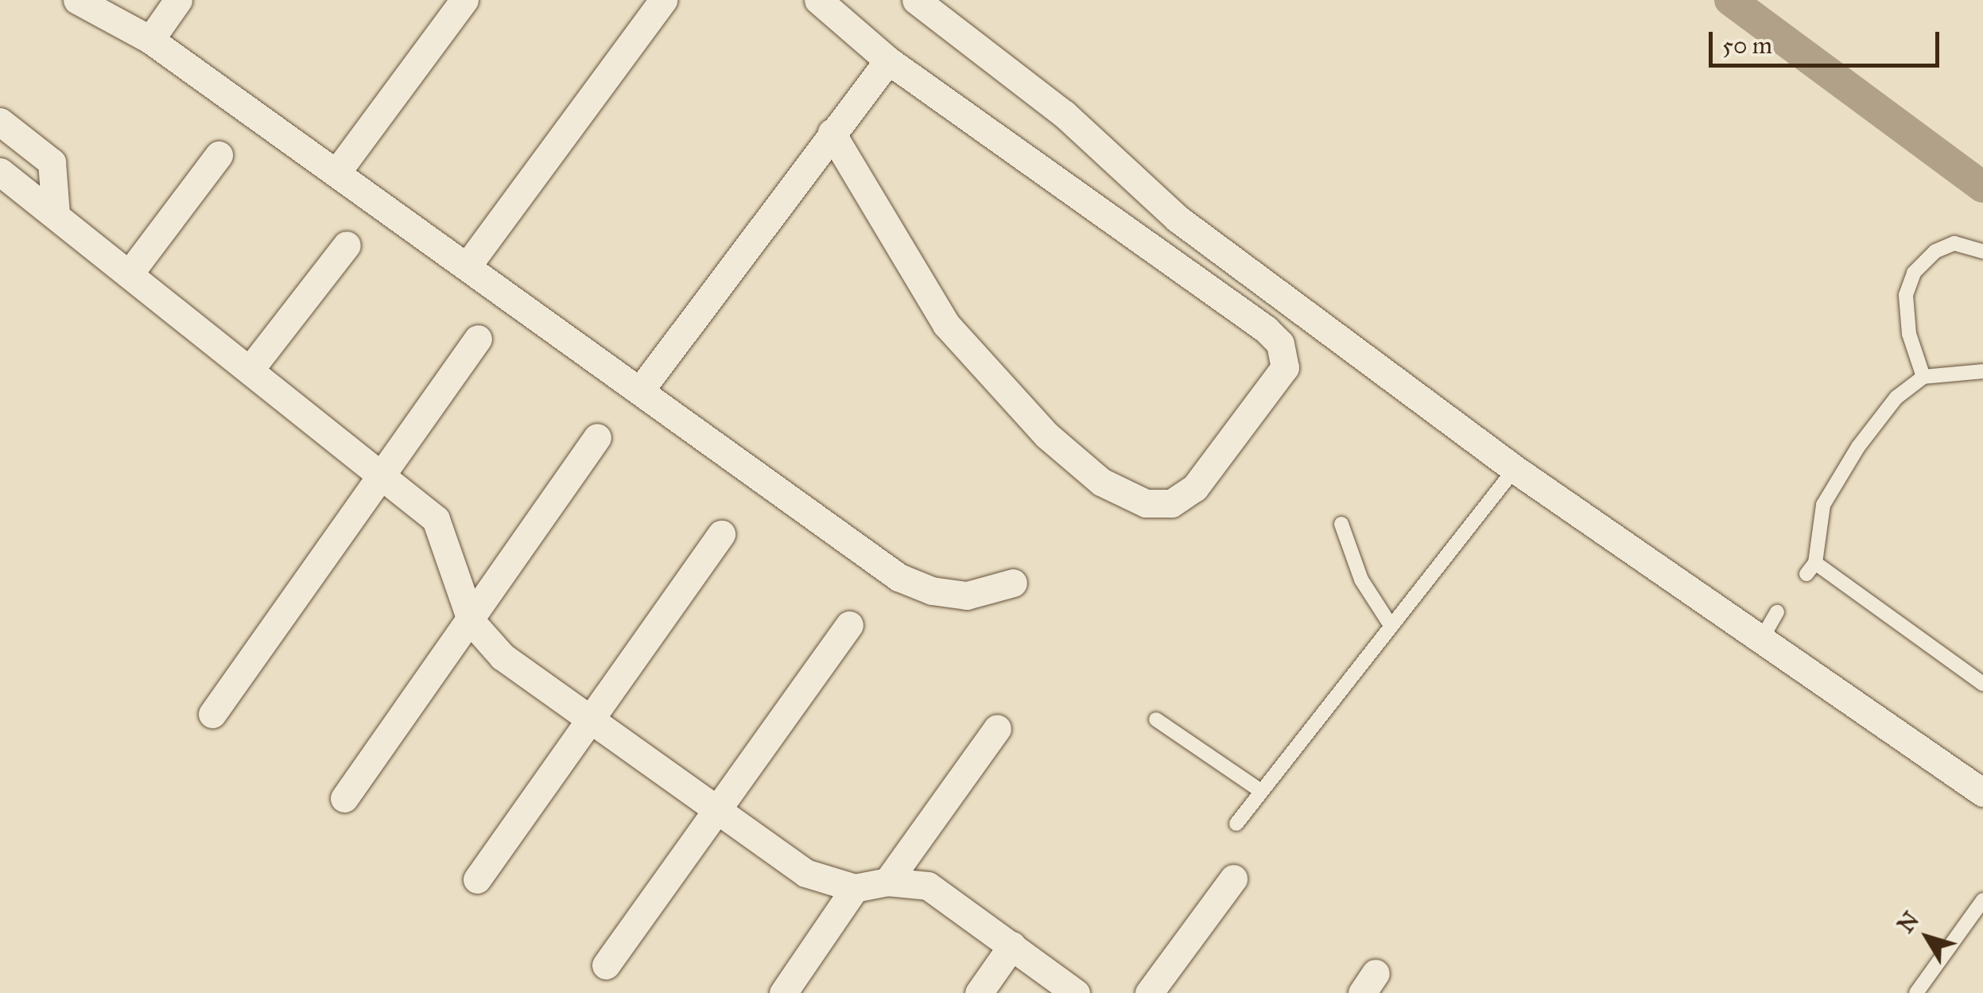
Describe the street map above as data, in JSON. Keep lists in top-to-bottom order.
{
  "scale_bar": "50 m",
  "north": "top left"
}
